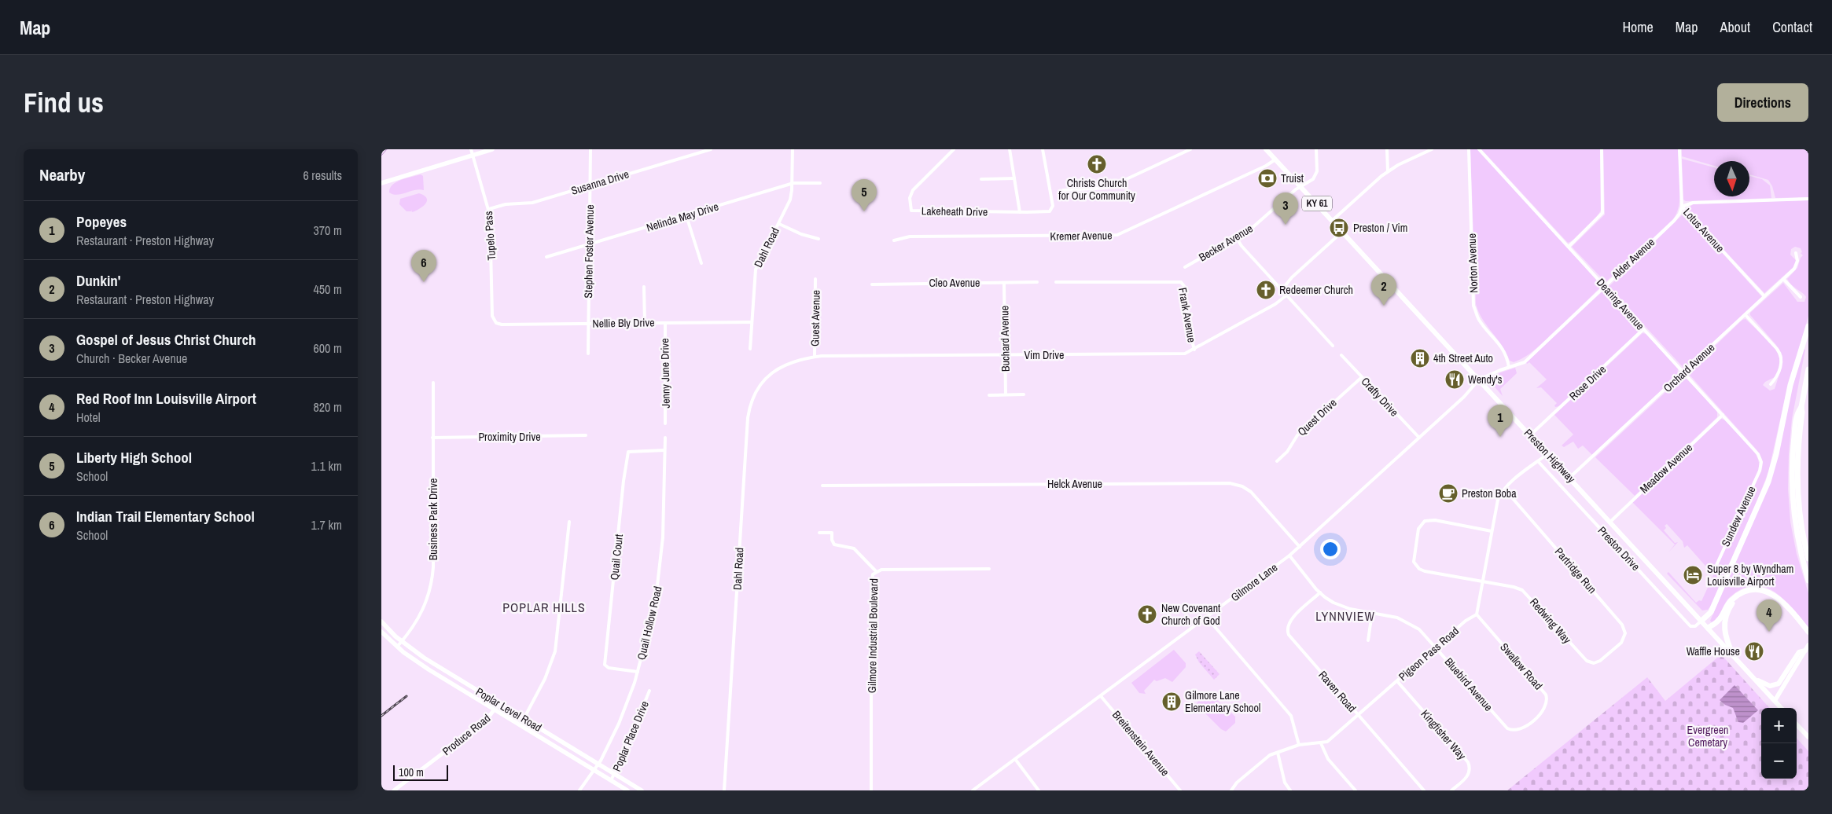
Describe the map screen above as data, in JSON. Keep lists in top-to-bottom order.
{
  "streets": {
    "main road": ["KY 61", "Preston Highway", "Poplar Level Road"],
    "street": [
      "Susanna Drive",
      "Lakeheath Drive",
      "Nelinda May Drive",
      "Lotus Avenue",
      "Tupelo Pass",
      "Kremer Avenue",
      "Becker Avenue",
      "Dahl Road",
      "Stephen Foster Avenue",
      "Alder Avenue",
      "Norton Avenue",
      "Cleo Avenue",
      "Dearing Avenue",
      "Frank Avenue",
      "Guest Avenue",
      "Nellie Bly Drive",
      "Buchard Avenue",
      "Vim Drive",
      "Orchard Avenue",
      "Jenny June Drive",
      "Rose Drive",
      "Crafty Drive",
      "Quest Drive",
      "Proximity Drive",
      "Meadow Avenue",
      "Helck Avenue",
      "Sundew Avenue",
      "Business Park Drive",
      "Preston Drive",
      "Quail Court",
      "Partridge Run",
      "Gilmore Lane",
      "Redwing Way",
      "Quail Hollow Road",
      "Gilmore Industrial Boulevard",
      "Pigeon Pass Road",
      "Swallow Road",
      "Bluebird Avenue",
      "Raven Road",
      "Produce Road",
      "Kingfisher Way",
      "Poplar Place Drive",
      "Breitenstein Avenue"
    ]
  },
  "crossings": [
    ["Susanna Drive", "Tupelo Pass"],
    ["Susanna Drive", "Stephen Foster Avenue"],
    ["Nelinda May Drive", "Dahl Road"],
    ["Nelinda May Drive", "Stephen Foster Avenue"],
    ["Lotus Avenue", "Alder Avenue"],
    ["Lotus Avenue", "Orchard Avenue"],
    ["Tupelo Pass", "Nellie Bly Drive"],
    ["Kremer Avenue", "Preston Highway"],
    ["Becker Avenue", "Preston Highway"],
    ["Dahl Road", "Nellie Bly Drive"],
    ["Dahl Road", "Vim Drive"],
    ["Stephen Foster Avenue", "Nellie Bly Drive"],
    ["Alder Avenue", "Norton Avenue"],
    ["Alder Avenue", "Dearing Avenue"],
    ["Alder Avenue", "Preston Highway"],
    ["Alder Avenue", "Gilmore Lane"],
    ["Cleo Avenue", "Buchard Avenue"],
    ["Dearing Avenue", "Orchard Avenue"],
    ["Dearing Avenue", "Rose Drive"],
    ["Dearing Avenue", "Meadow Avenue"],
    ["Dearing Avenue", "Sundew Avenue"],
    ["Frank Avenue", "Vim Drive"],
    ["Guest Avenue", "Vim Drive"],
    ["Nellie Bly Drive", "Jenny June Drive"],
    ["Buchard Avenue", "Vim Drive"],
    ["Orchard Avenue", "Preston Highway"],
    ["Rose Drive", "Preston Highway"],
    ["Crafty Drive", "Quest Drive"],
    ["Crafty Drive", "Gilmore Lane"],
    ["Proximity Drive", "Business Park Drive"],
    ["Preston Highway", "Meadow Avenue"],
    ["Preston Highway", "Preston Drive"],
    ["Preston Highway", "Gilmore Lane"],
    ["Helck Avenue", "Gilmore Lane"],
    ["Business Park Drive", "Poplar Level Road"],
    ["Quail Court", "Quail Hollow Road"],
    ["Partridge Run", "Redwing Way"],
    ["Gilmore Lane", "Bluebird Avenue"],
    ["Gilmore Lane", "Breitenstein Avenue"],
    ["Quail Hollow Road", "Poplar Level Road"],
    ["Pigeon Pass Road", "Swallow Road"],
    ["Pigeon Pass Road", "Bluebird Avenue"],
    ["Pigeon Pass Road", "Raven Road"],
    ["Pigeon Pass Road", "Kingfisher Way"],
    ["Swallow Road", "Bluebird Avenue"],
    ["Bluebird Avenue", "Raven Road"],
    ["Poplar Level Road", "Produce Road"],
    ["Poplar Level Road", "Poplar Place Drive"]
  ],
  "districts": ["POPLAR HILLS", "LYNNVIEW"],
  "parks": ["Evergreen Cemetary"],
  "places": {
    "church": ["Christs Church for Our Community", "Redeemer Church", "New Covenant Church of God"],
    "bank": ["Truist"],
    "bus stop": ["Preston / Vim"],
    "building": ["4th Street Auto", "Gilmore Lane Elementary School"],
    "restaurant": ["Wendy's", "Waffle House"],
    "cafe": ["Preston Boba"],
    "hotel": ["Super 8 by Wyndham Louisville Airport"]
  },
  "scale_bar": "100 m",
  "north": "bottom",
  "page": {
    "header": "Map",
    "nav": [
      "Home",
      "Map",
      "About",
      "Contact"
    ],
    "buttons": "Directions",
    "title": "Find us",
    "heading": ["Nearby", "6 results"],
    "pins": [
      "5",
      "3",
      "6",
      "2",
      "1",
      "4"
    ],
    "list": [
      {
        "mark": "1",
        "name": "Popeyes",
        "note": "Restaurant · Preston Highway",
        "value": "370 m"
      },
      {
        "mark": "2",
        "name": "Dunkin'",
        "note": "Restaurant · Preston Highway",
        "value": "450 m"
      },
      {
        "mark": "3",
        "name": "Gospel of Jesus Christ Church",
        "note": "Church · Becker Avenue",
        "value": "600 m"
      },
      {
        "mark": "4",
        "name": "Red Roof Inn Louisville Airport",
        "note": "Hotel",
        "value": "820 m"
      },
      {
        "mark": "5",
        "name": "Liberty High School",
        "note": "School",
        "value": "1.1 km"
      },
      {
        "mark": "6",
        "name": "Indian Trail Elementary School",
        "note": "School",
        "value": "1.7 km"
      }
    ],
    "map_buttons": ["+", "−"],
    "scale": "100 m"
  }
}
